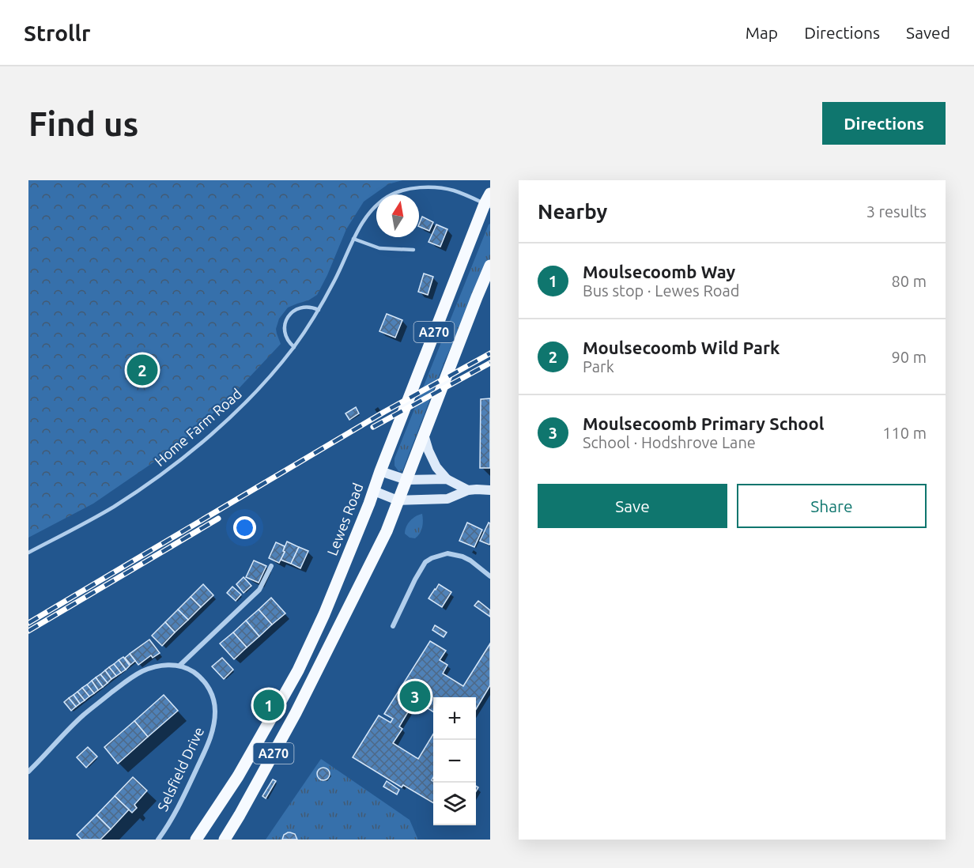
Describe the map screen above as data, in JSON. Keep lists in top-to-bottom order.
{
  "streets": {
    "main road": ["A270", "Lewes Road"],
    "street": ["Selsfield Drive"],
    "lane": ["Home Farm Road"]
  },
  "crossings": [
    ["Home Farm Road", "Lewes Road"]
  ],
  "north": "top",
  "page": {
    "header": "Strollr",
    "nav": ["Map", "Directions", "Saved"],
    "buttons": [
      "Directions",
      ["Save", "Share"]
    ],
    "title": "Find us",
    "heading": ["Nearby", "3 results"],
    "list": [
      {
        "mark": "1",
        "name": "Moulsecoomb Way",
        "note": "Bus stop · Lewes Road",
        "value": "80 m"
      },
      {
        "mark": "2",
        "name": "Moulsecoomb Wild Park",
        "note": "Park",
        "value": "90 m"
      },
      {
        "mark": "3",
        "name": "Moulsecoomb Primary School",
        "note": "School · Hodshrove Lane",
        "value": "110 m"
      }
    ],
    "pins": ["2", "3", "1"],
    "map_buttons": ["+", "−"]
  }
}
